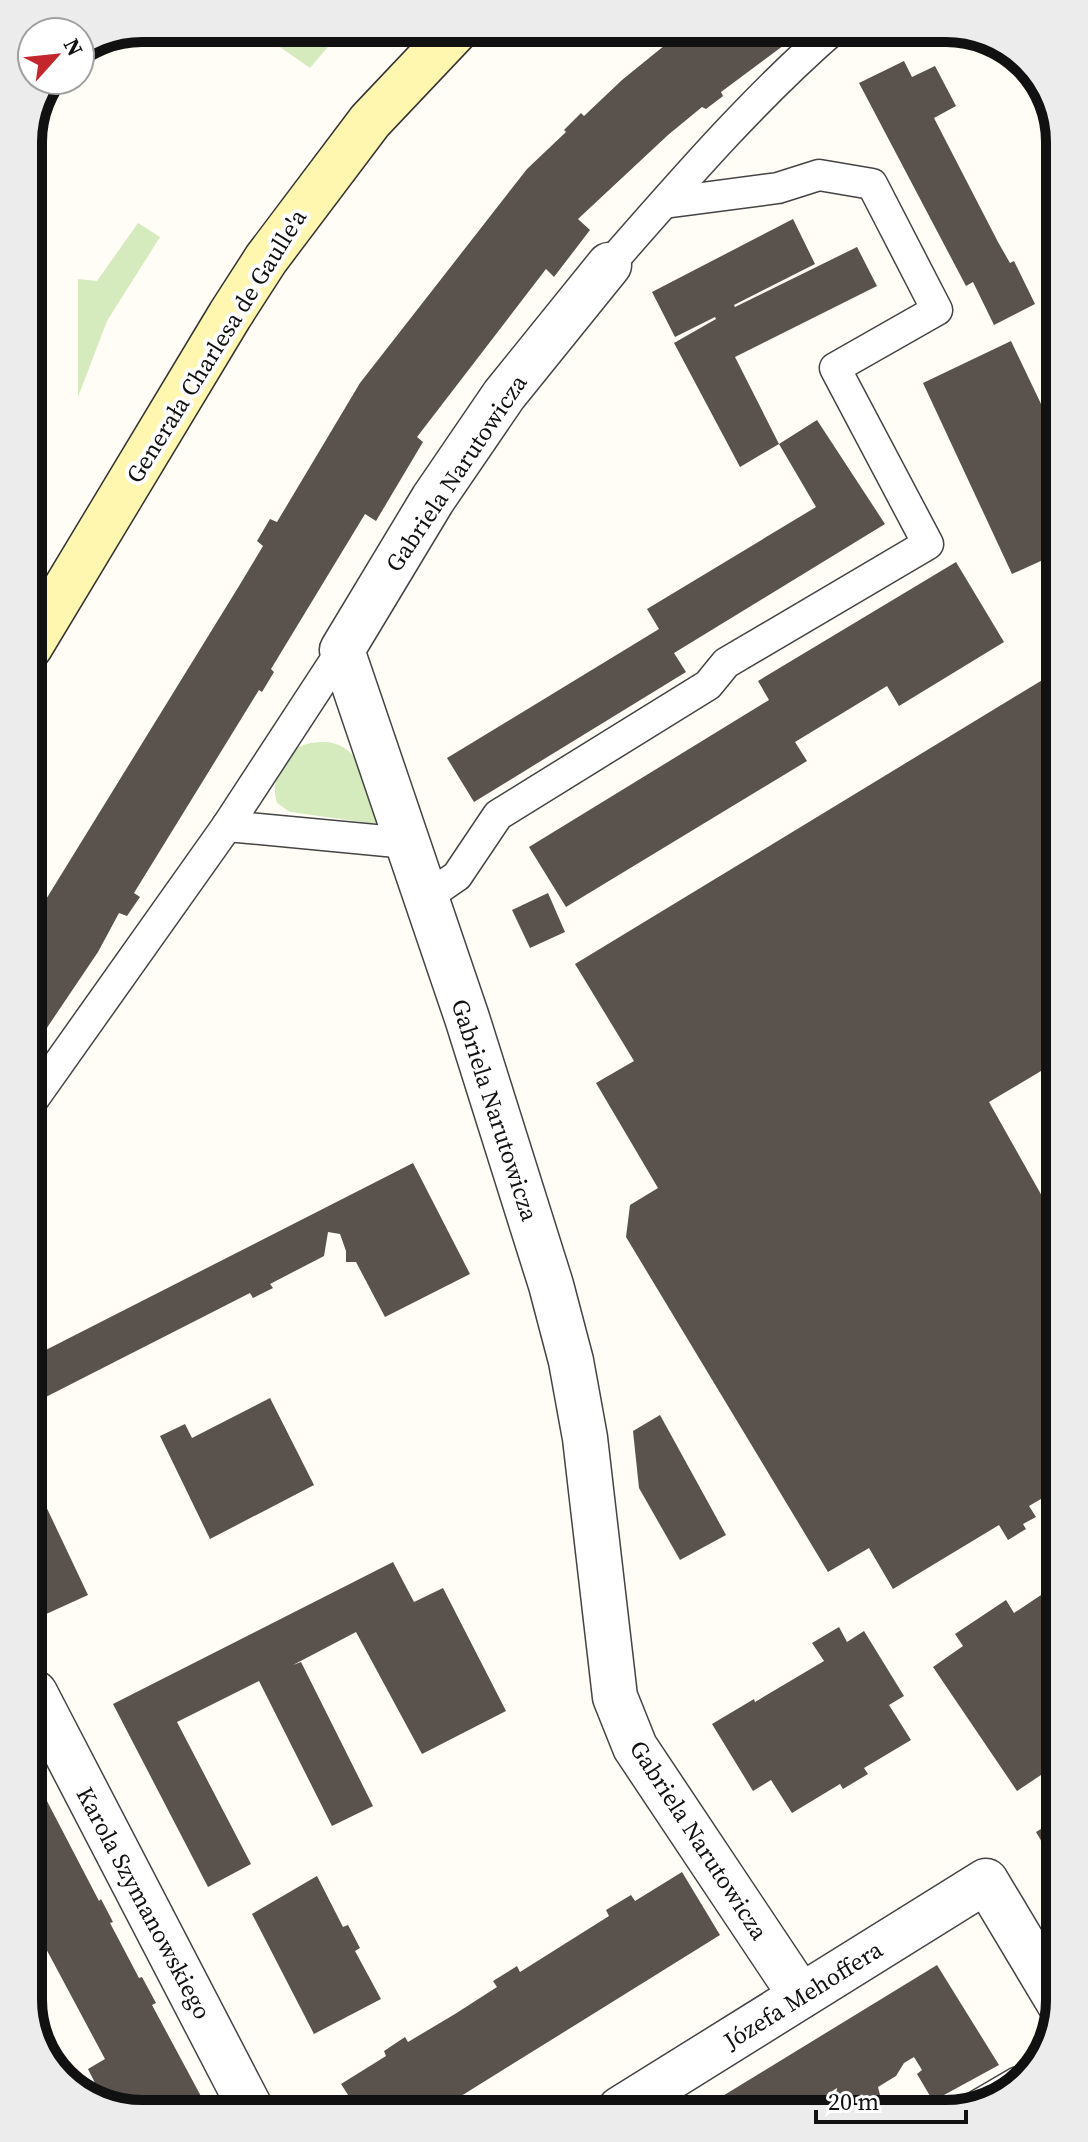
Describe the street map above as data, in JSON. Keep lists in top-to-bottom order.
{
  "streets": {
    "main road": ["Generała Charlesa de Gaulle'a"],
    "street": ["Gabriela Narutowicza", "Karola Szymanowskiego", "Józefa Mehoffera"]
  },
  "crossings": [
    ["Gabriela Narutowicza", "Józefa Mehoffera"]
  ],
  "scale_bar": "20 m",
  "north": "top right"
}
